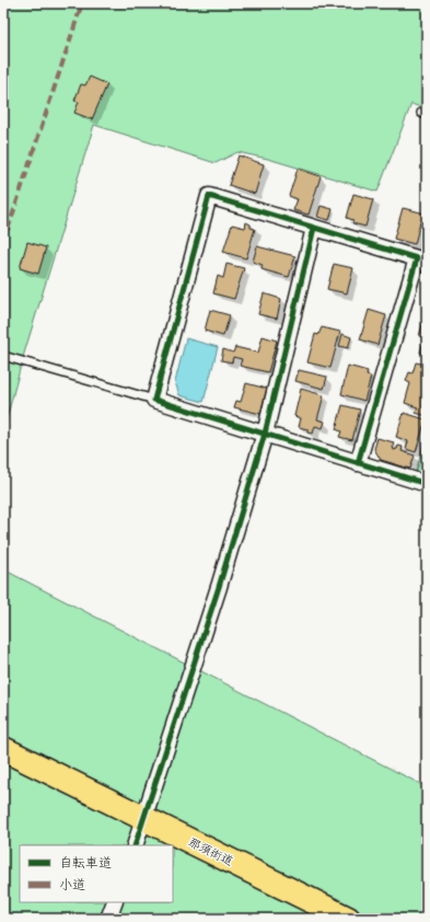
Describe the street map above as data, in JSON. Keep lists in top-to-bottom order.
{
  "streets": {
    "main road": ["那須街道"]
  },
  "legend": ["自転車道", "小道"]
}
